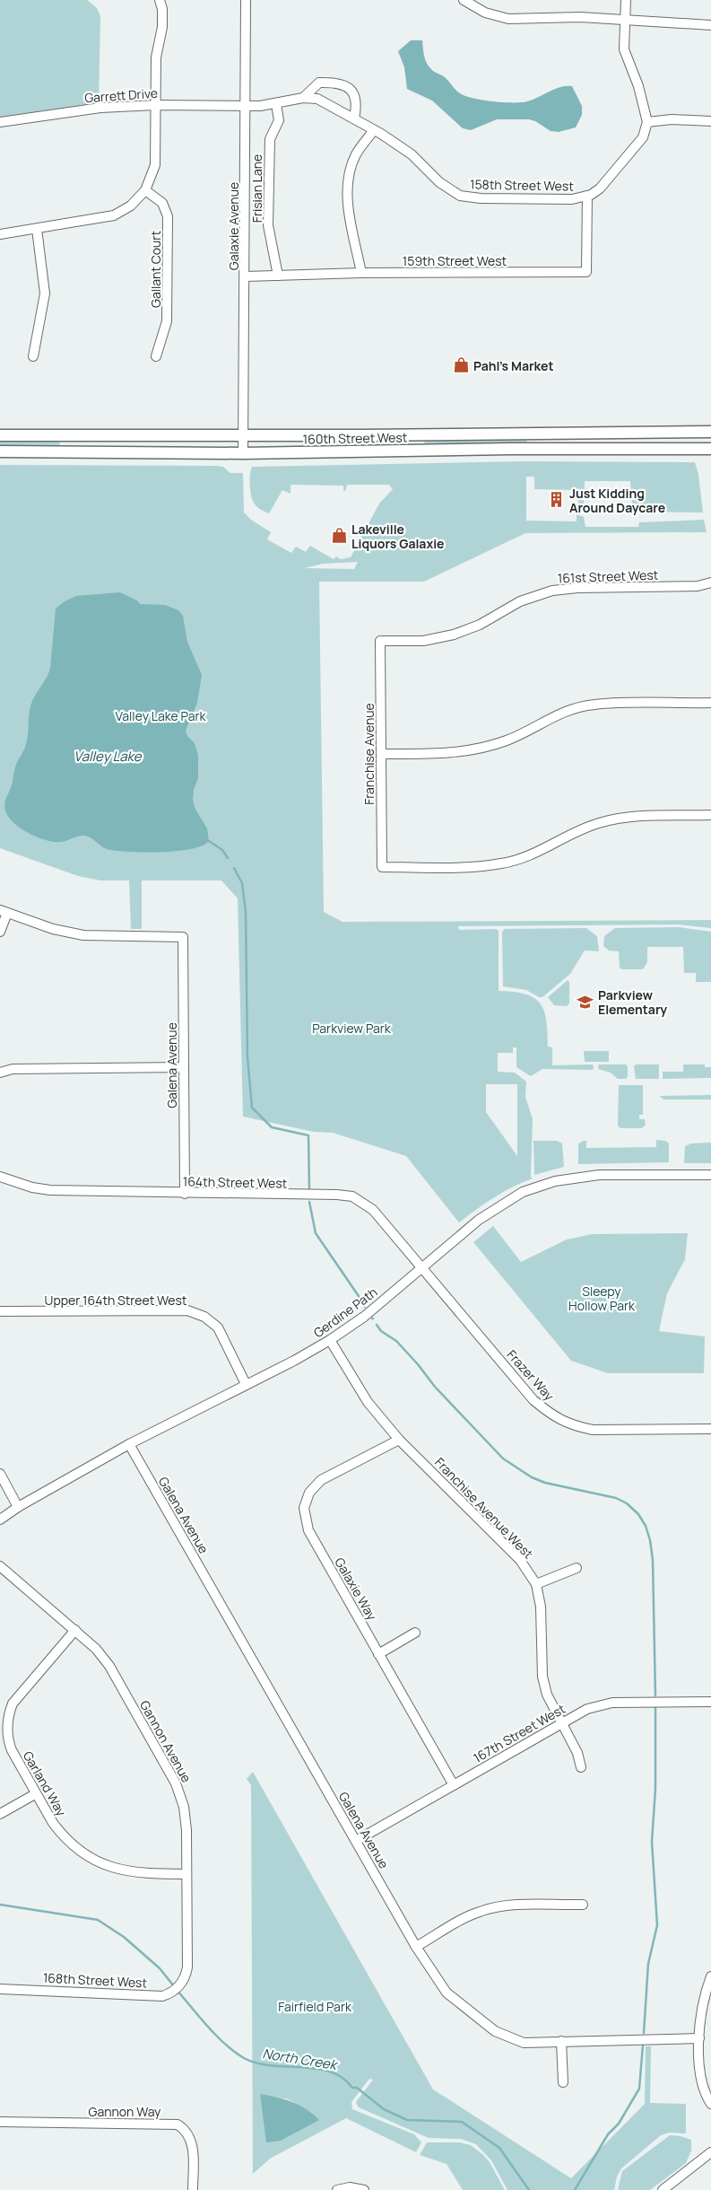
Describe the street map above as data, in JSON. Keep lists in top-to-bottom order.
{
  "streets": {
    "main road": ["160th Street West"],
    "street": [
      "Garrett Drive",
      "158th Street West",
      "Frisian Lane",
      "Galaxie Avenue",
      "159th Street West",
      "Gallant Court",
      "161st Street West",
      "Franchise Avenue",
      "Galena Avenue",
      "164th Street West",
      "Upper 164th Street West",
      "Gerdine Path",
      "Frazer Way",
      "Franchise Avenue West",
      "Galaxie Way",
      "167th Street West",
      "Gannon Avenue",
      "Garland Way",
      "168th Street West",
      "Gannon Way"
    ]
  },
  "crossings": [
    ["Garrett Drive", "158th Street West"],
    ["Garrett Drive", "Galaxie Avenue"],
    ["158th Street West", "Frisian Lane"],
    ["158th Street West", "Galaxie Avenue"],
    ["158th Street West", "159th Street West"],
    ["Frisian Lane", "159th Street West"],
    ["Galaxie Avenue", "159th Street West"],
    ["Galaxie Avenue", "160th Street West"],
    ["161st Street West", "Franchise Avenue"],
    ["Galena Avenue", "164th Street West"],
    ["Galena Avenue", "Gerdine Path"],
    ["Galena Avenue", "167th Street West"],
    ["164th Street West", "Gerdine Path"],
    ["164th Street West", "Frazer Way"],
    ["Upper 164th Street West", "Gerdine Path"],
    ["Gerdine Path", "Frazer Way"],
    ["Gerdine Path", "Franchise Avenue West"],
    ["Franchise Avenue West", "Galaxie Way"],
    ["Franchise Avenue West", "167th Street West"],
    ["Galaxie Way", "167th Street West"],
    ["Gannon Avenue", "Garland Way"],
    ["Gannon Avenue", "168th Street West"]
  ],
  "water": ["Valley Lake", "North Creek"],
  "parks": [
    "Valley Lake Park",
    "Parkview Park",
    "Sleepy Hollow Park",
    "Fairfield Park"
  ],
  "places": {
    "shop": ["Pahl's Market", "Lakeville Liquors Galaxie"],
    "building": ["Just Kidding Around Daycare"],
    "school or university": ["Parkview Elementary"]
  }
}
